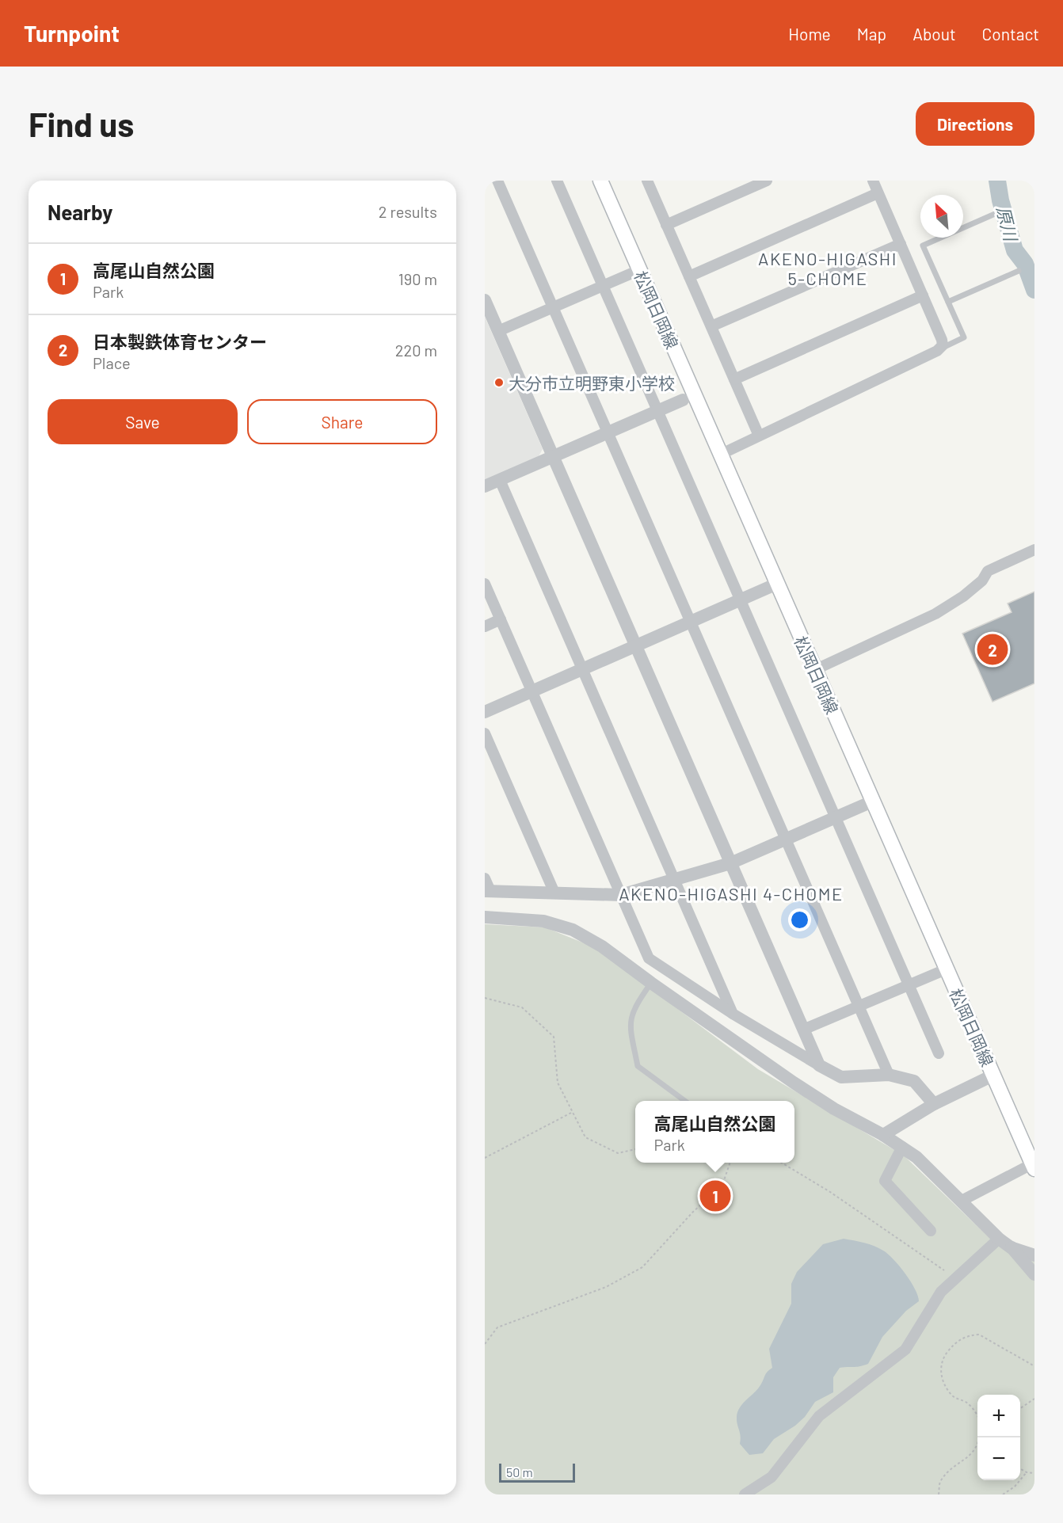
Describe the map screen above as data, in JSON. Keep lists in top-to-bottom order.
{
  "streets": {
    "main road": ["松岡日岡線"]
  },
  "districts": ["AKENO-HIGASHI 5-CHOME", "AKENO-HIGASHI 4-CHOME"],
  "water": ["原川"],
  "places": ["大分市立明野東小学校"],
  "scale_bar": "50 m",
  "north": "top left",
  "page": {
    "header": "Turnpoint",
    "nav": [
      "Home",
      "Map",
      "About",
      "Contact"
    ],
    "buttons": [
      "Directions",
      ["Save", "Share"]
    ],
    "title": "Find us",
    "heading": ["Nearby", "2 results"],
    "list": [
      {
        "mark": "1",
        "name": "高尾山自然公園",
        "note": "Park",
        "value": "190 m"
      },
      {
        "mark": "2",
        "name": "日本製鉄体育センター",
        "note": "Place",
        "value": "220 m"
      }
    ],
    "pins": ["2", "1"],
    "popup": ["高尾山自然公園", "Park"],
    "map_buttons": ["+", "−"],
    "scale": "50 m"
  }
}
